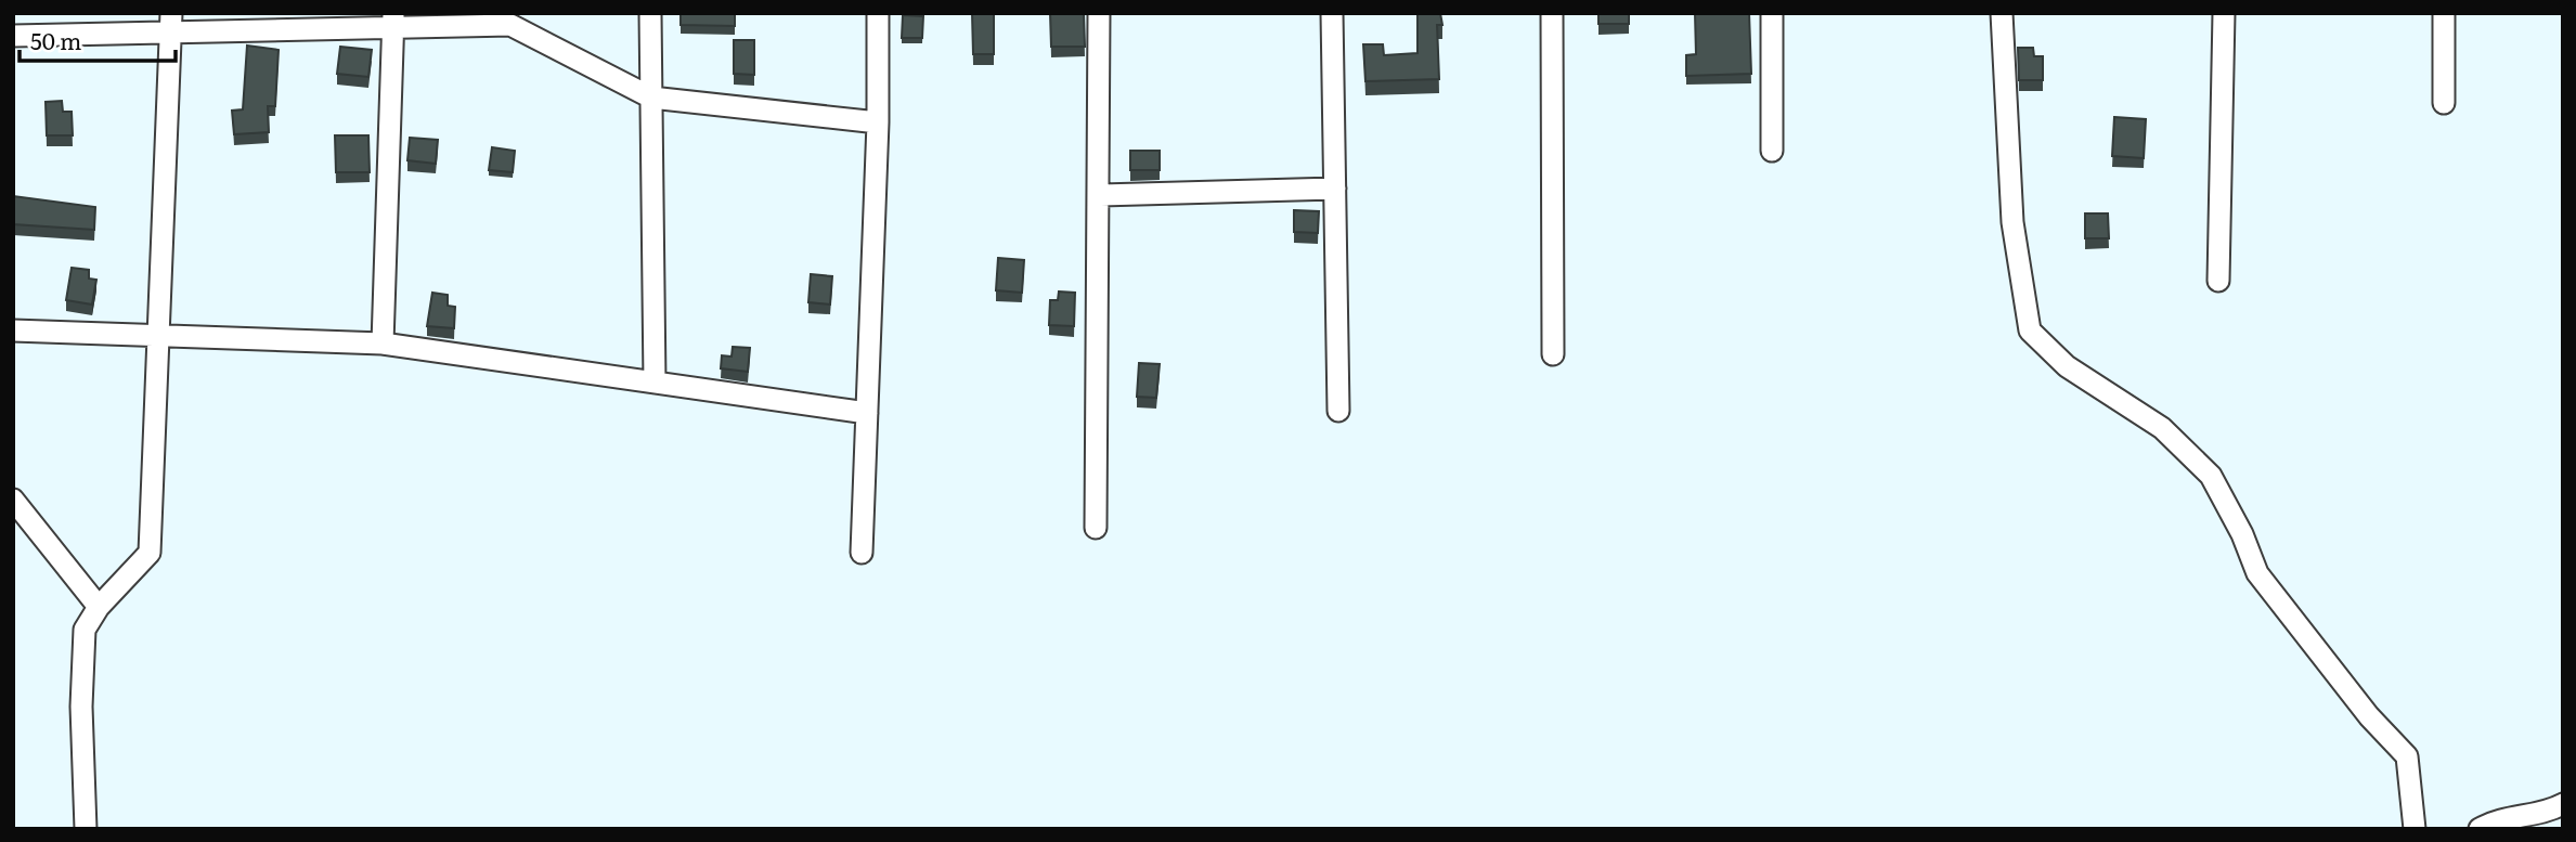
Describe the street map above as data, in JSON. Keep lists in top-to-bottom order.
{
  "scale_bar": "50 m"
}
